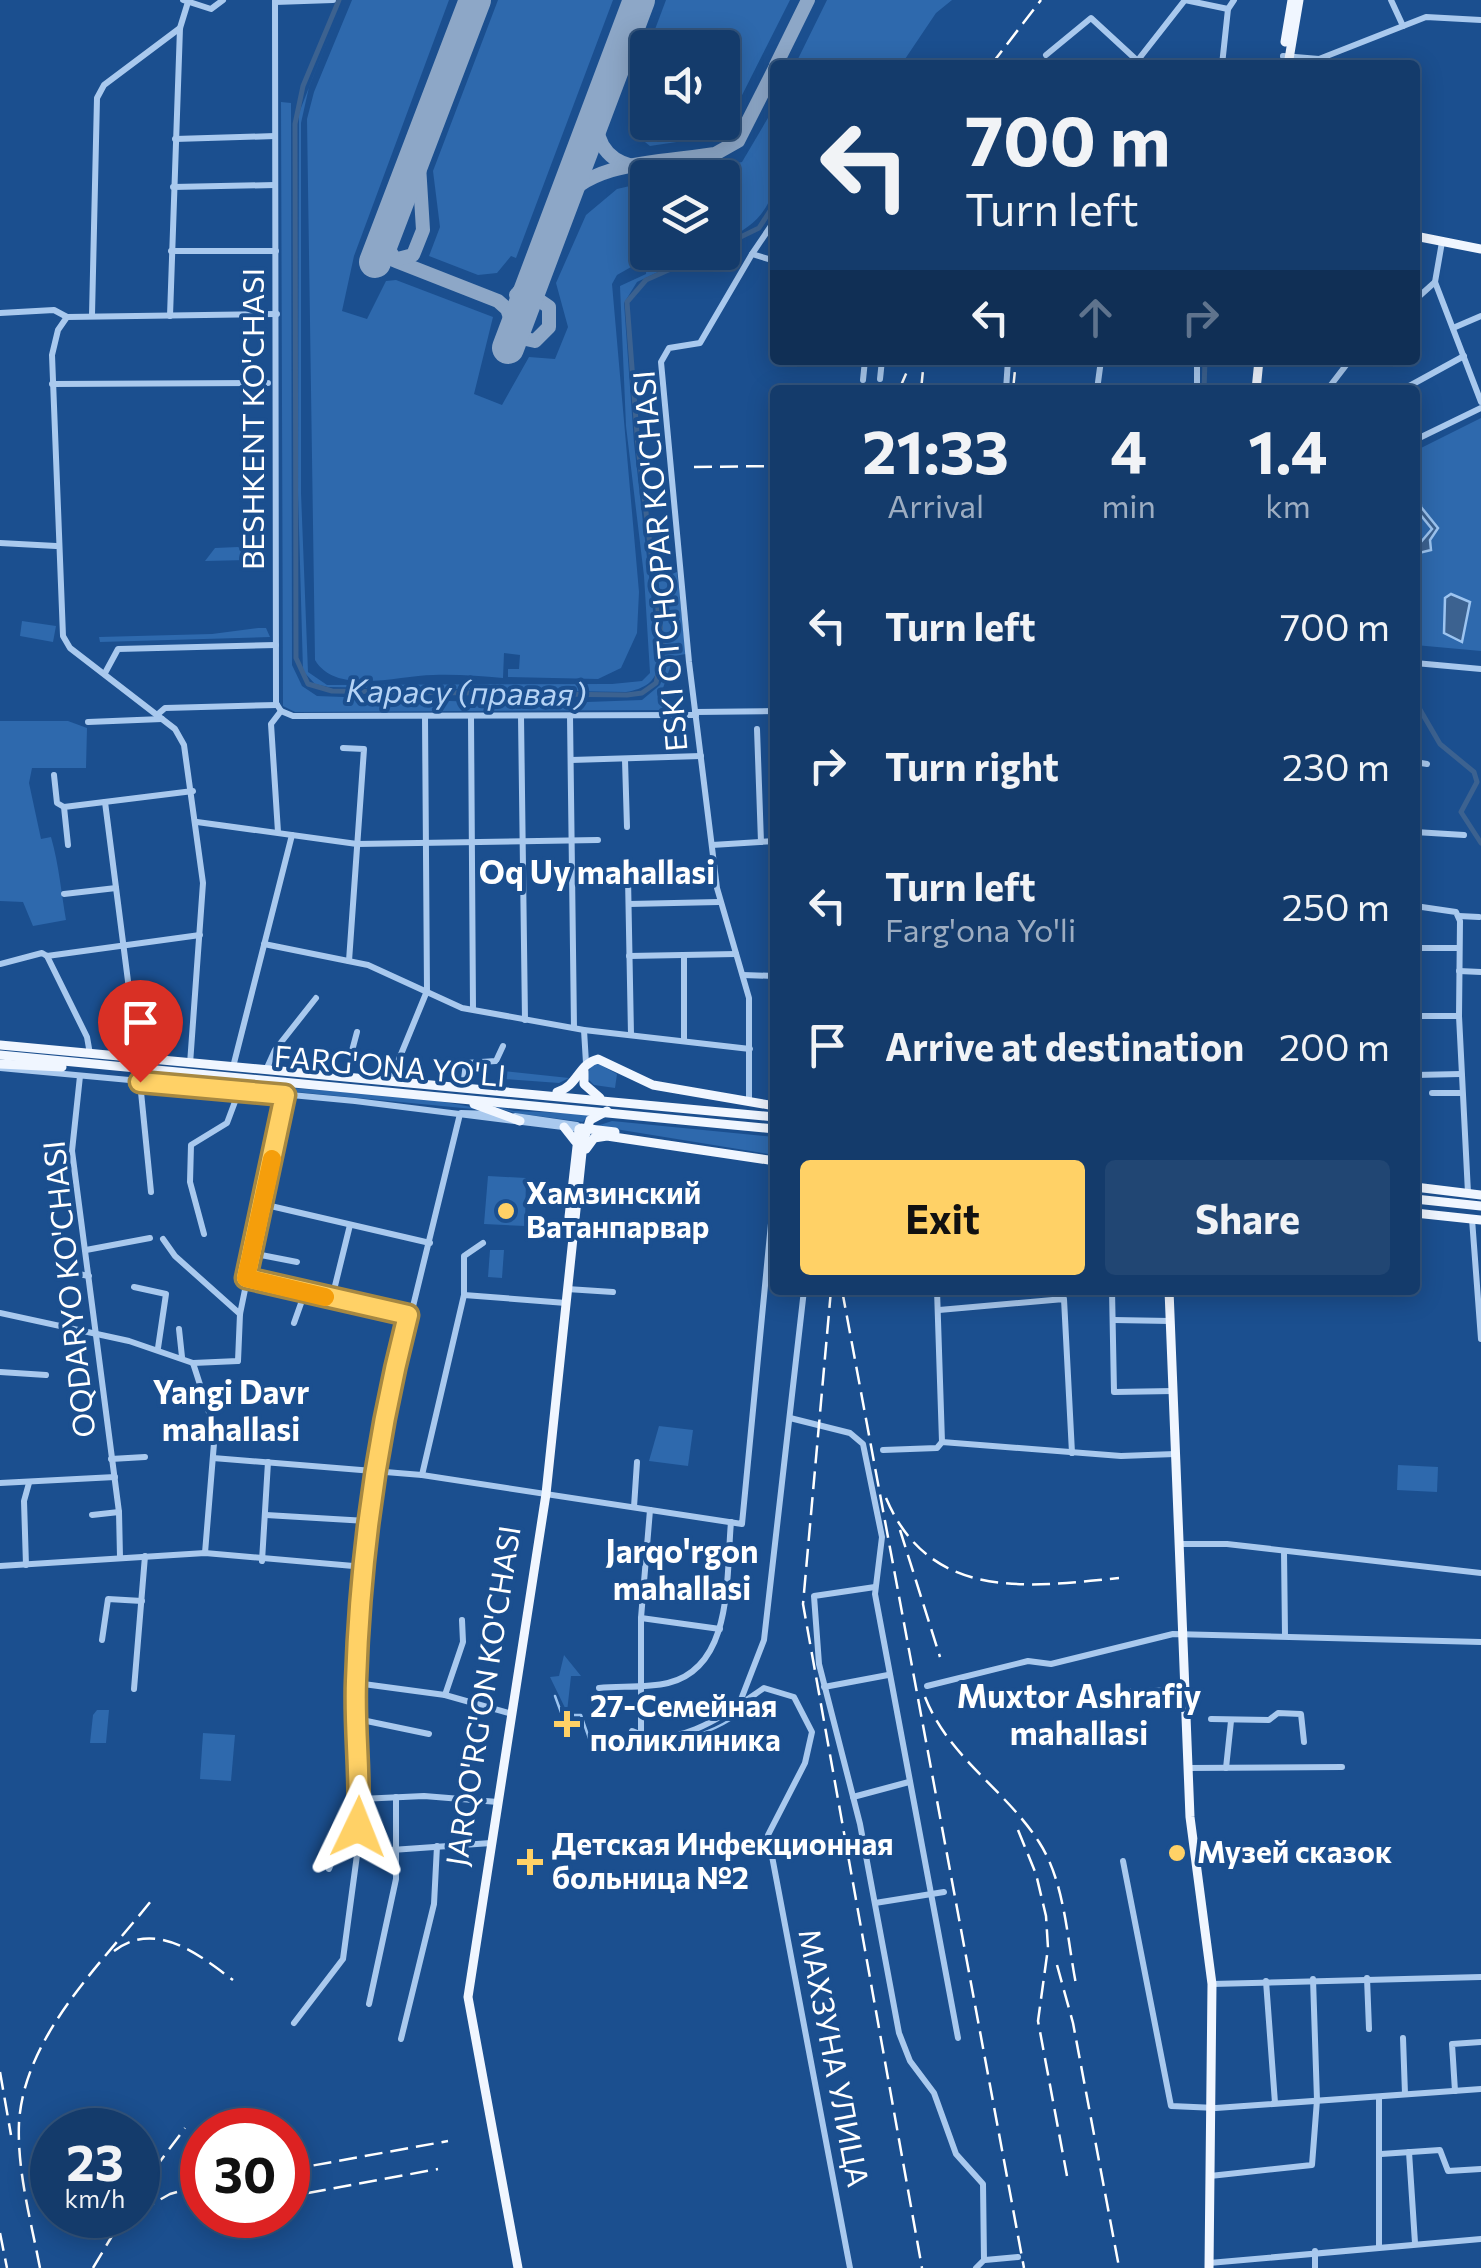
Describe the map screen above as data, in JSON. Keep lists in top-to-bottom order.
{
  "streets": {
    "main road": ["FARG'ONA YO'LI", "JARQO'RG'ON KO'CHASI"],
    "street": [
      "BESHKENT KO'CHASI",
      "ESKI OTCHOPAR KO'CHASI",
      "OQDARYO KO'CHASI",
      "МАХЗУНА УЛИЦА"
    ]
  },
  "crossings": [
    ["FARG'ONA YO'LI", "OQDARYO KO'CHASI"],
    ["FARG'ONA YO'LI", "JARQO'RG'ON KO'CHASI"]
  ],
  "districts": [
    "Oq Uy mahallasi",
    "Yangi Davr mahallasi",
    "Jarqo'rgon mahallasi",
    "Muxtor Ashrafiy mahallasi"
  ],
  "water": ["Карасу (правая)"],
  "places": {
    "other": ["Хамзинский Ватанпарвар", "Музей сказок"],
    "health": ["27-Семейная поликлиника", "Детская Инфекционная больница №2"]
  },
  "page": {
    "turn": ["700 m", "Turn left"],
    "eta": [
      "21:33",
      "Arrival",
      "4",
      "min",
      "1.4",
      "km"
    ],
    "list": [
      {
        "name": "Turn left",
        "value": "700 m"
      },
      {
        "name": "Turn right",
        "value": "230 m"
      },
      {
        "name": "Turn left",
        "note": "Farg'ona Yo'li",
        "value": "250 m"
      },
      {
        "name": "Arrive at destination",
        "value": "200 m"
      }
    ],
    "buttons": ["Exit", "Share"],
    "speed": "23 km/h",
    "limit": "30"
  }
}
